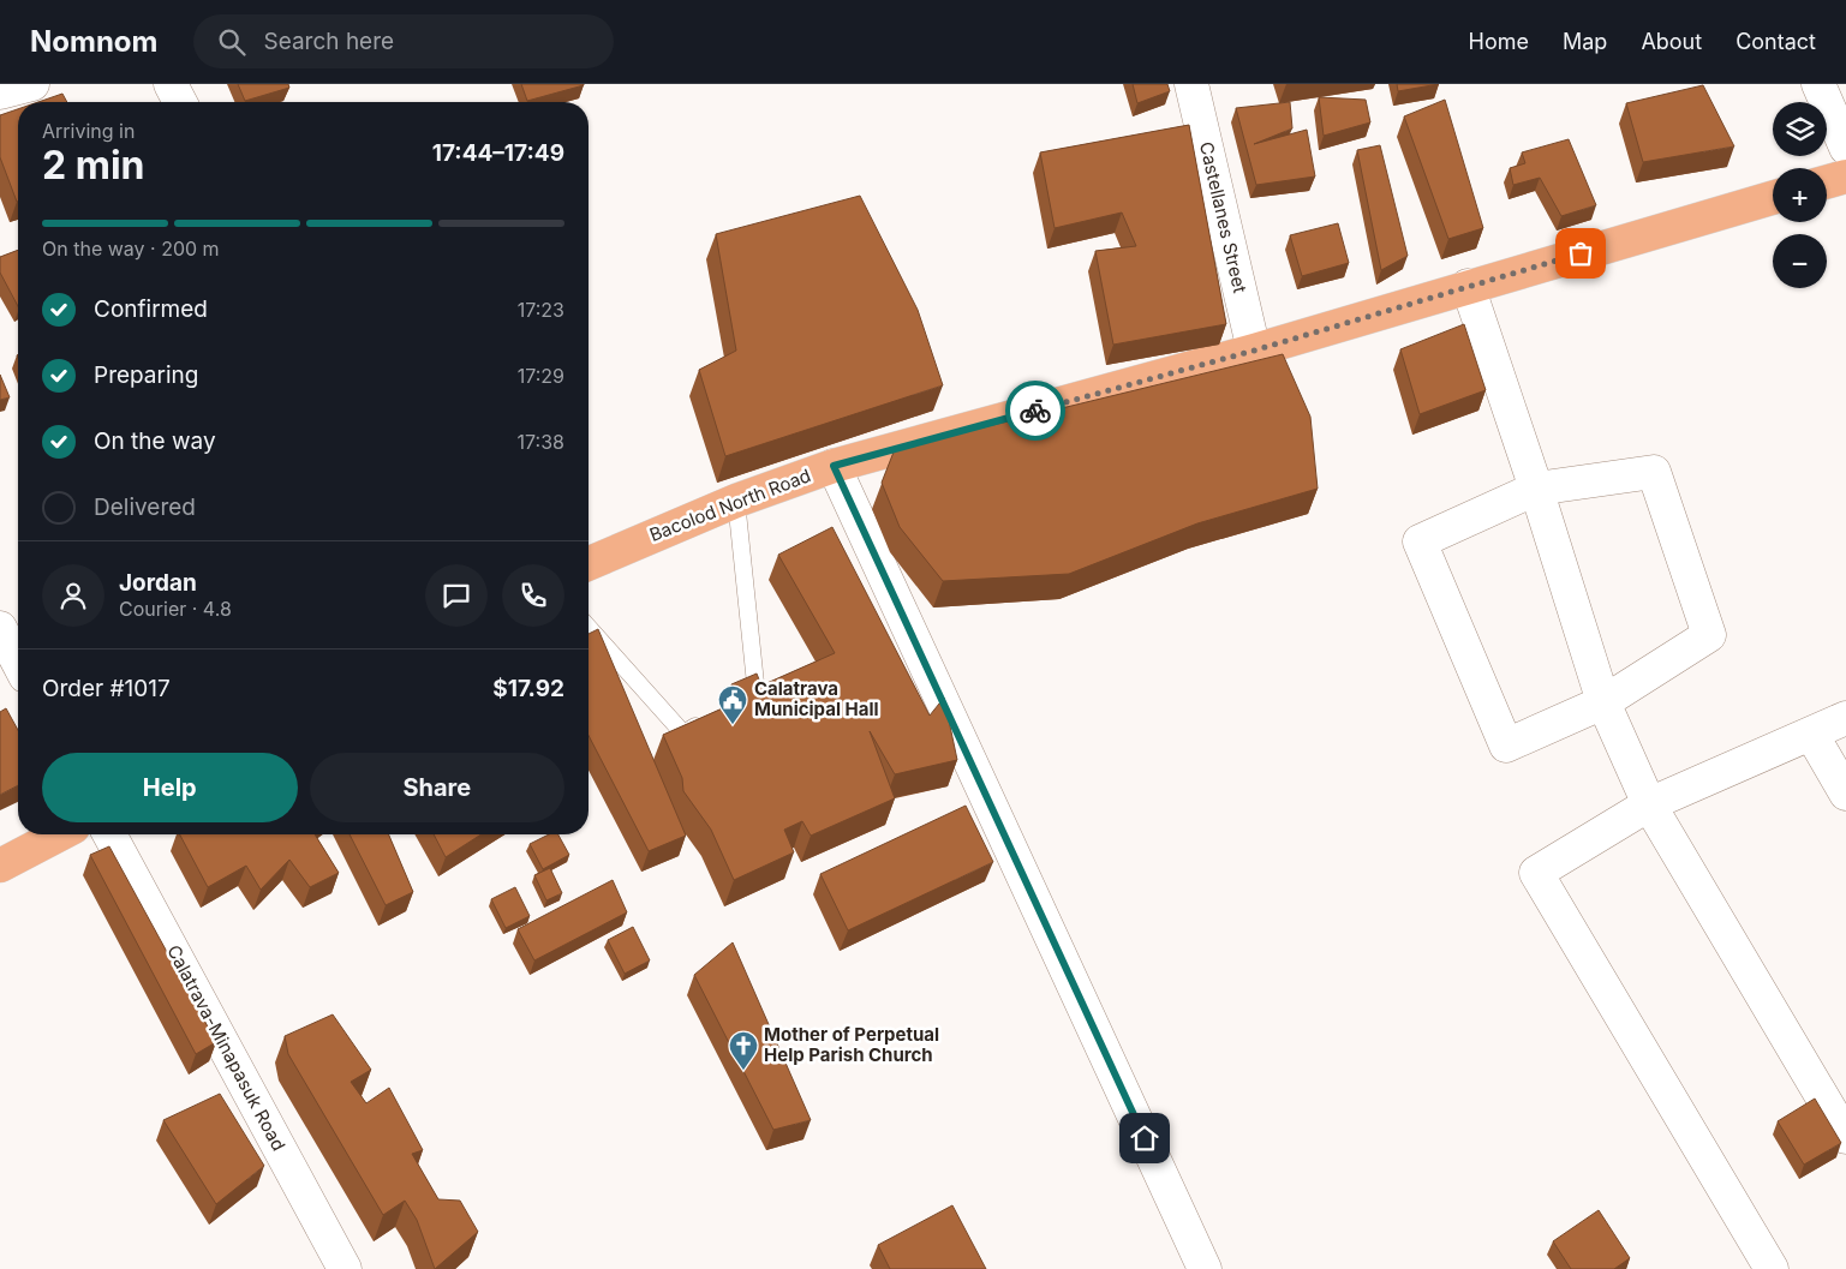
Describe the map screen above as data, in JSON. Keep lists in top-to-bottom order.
{
  "streets": {
    "highway": ["Bacolod North Road"],
    "street": ["Castellanes Street", "Calatrava-Minapasuk Road"]
  },
  "crossings": [
    ["Castellanes Street", "Bacolod North Road"]
  ],
  "places": {
    "public building": ["Calatrava Municipal Hall"],
    "church": ["Mother of Perpetual Help Parish Church"]
  },
  "page": {
    "header": "Nomnom",
    "search": "Search here",
    "nav": [
      "Home",
      "Map",
      "About",
      "Contact"
    ],
    "map_buttons": ["+", "−"],
    "heading": ["2 min", "Arriving in", "17:44–17:49"],
    "panel": [
      "Jordan",
      "Courier · 4.8",
      "Order #1017",
      "$17.92"
    ],
    "bar": "On the way · 200 m",
    "list": [
      ["Confirmed", "17:23"],
      ["Preparing", "17:29"],
      ["On the way", "17:38"],
      "Delivered"
    ],
    "buttons": ["Help", "Share"]
  }
}
